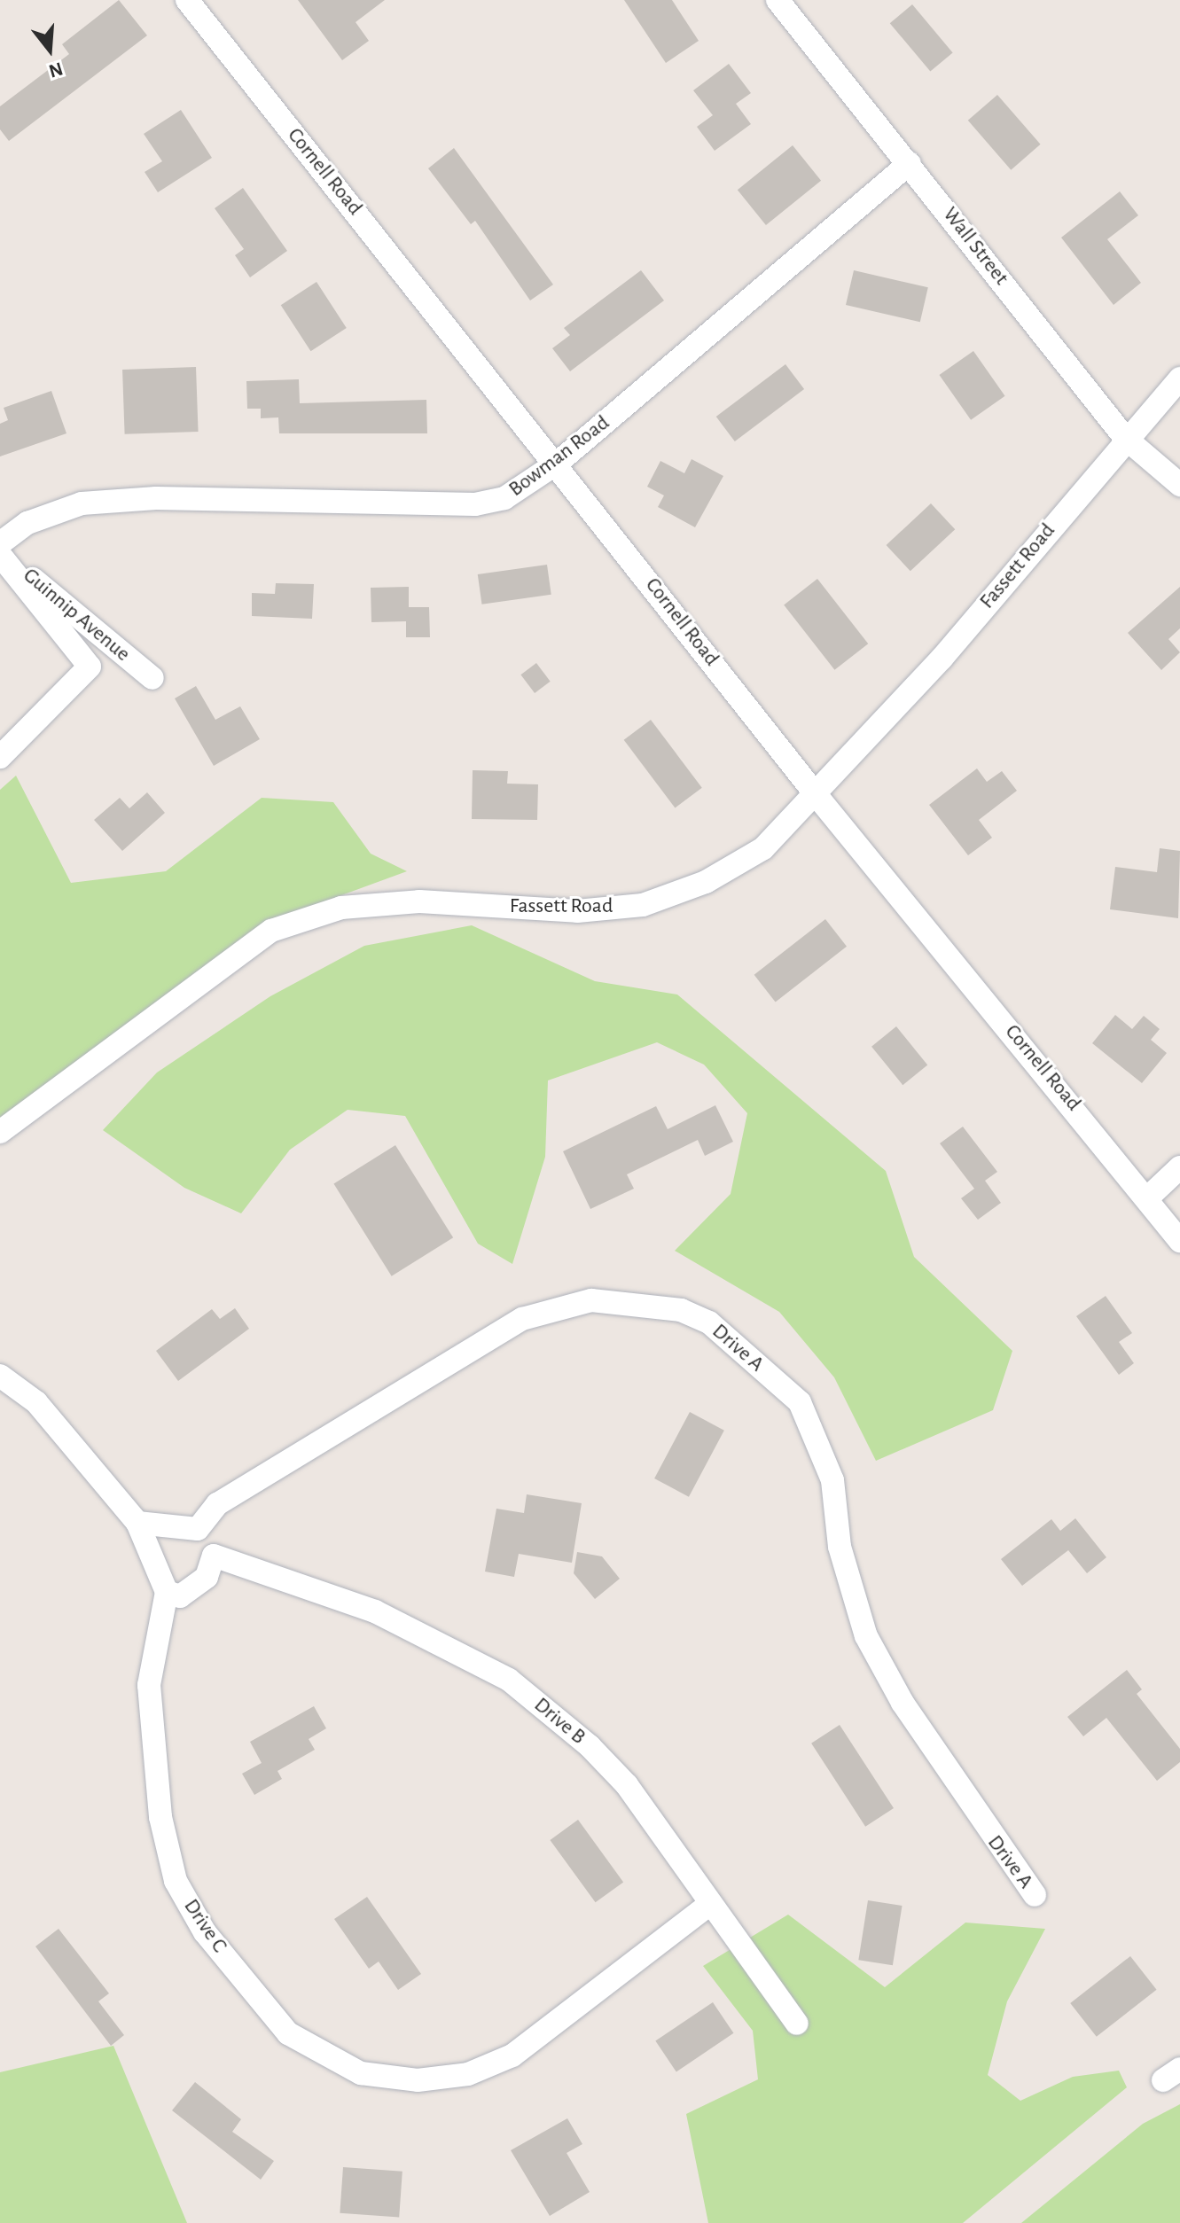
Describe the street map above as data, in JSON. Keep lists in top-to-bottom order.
{
  "streets": {
    "street": [
      "Cornell Road",
      "Wall Street",
      "Bowman Road",
      "Fassett Road",
      "Guinnip Avenue",
      "Drive A",
      "Drive B",
      "Drive C"
    ]
  },
  "crossings": [
    ["Cornell Road", "Bowman Road"],
    ["Cornell Road", "Fassett Road"],
    ["Wall Street", "Bowman Road"],
    ["Wall Street", "Fassett Road"],
    ["Drive B", "Drive C"]
  ],
  "north": "bottom"
}
